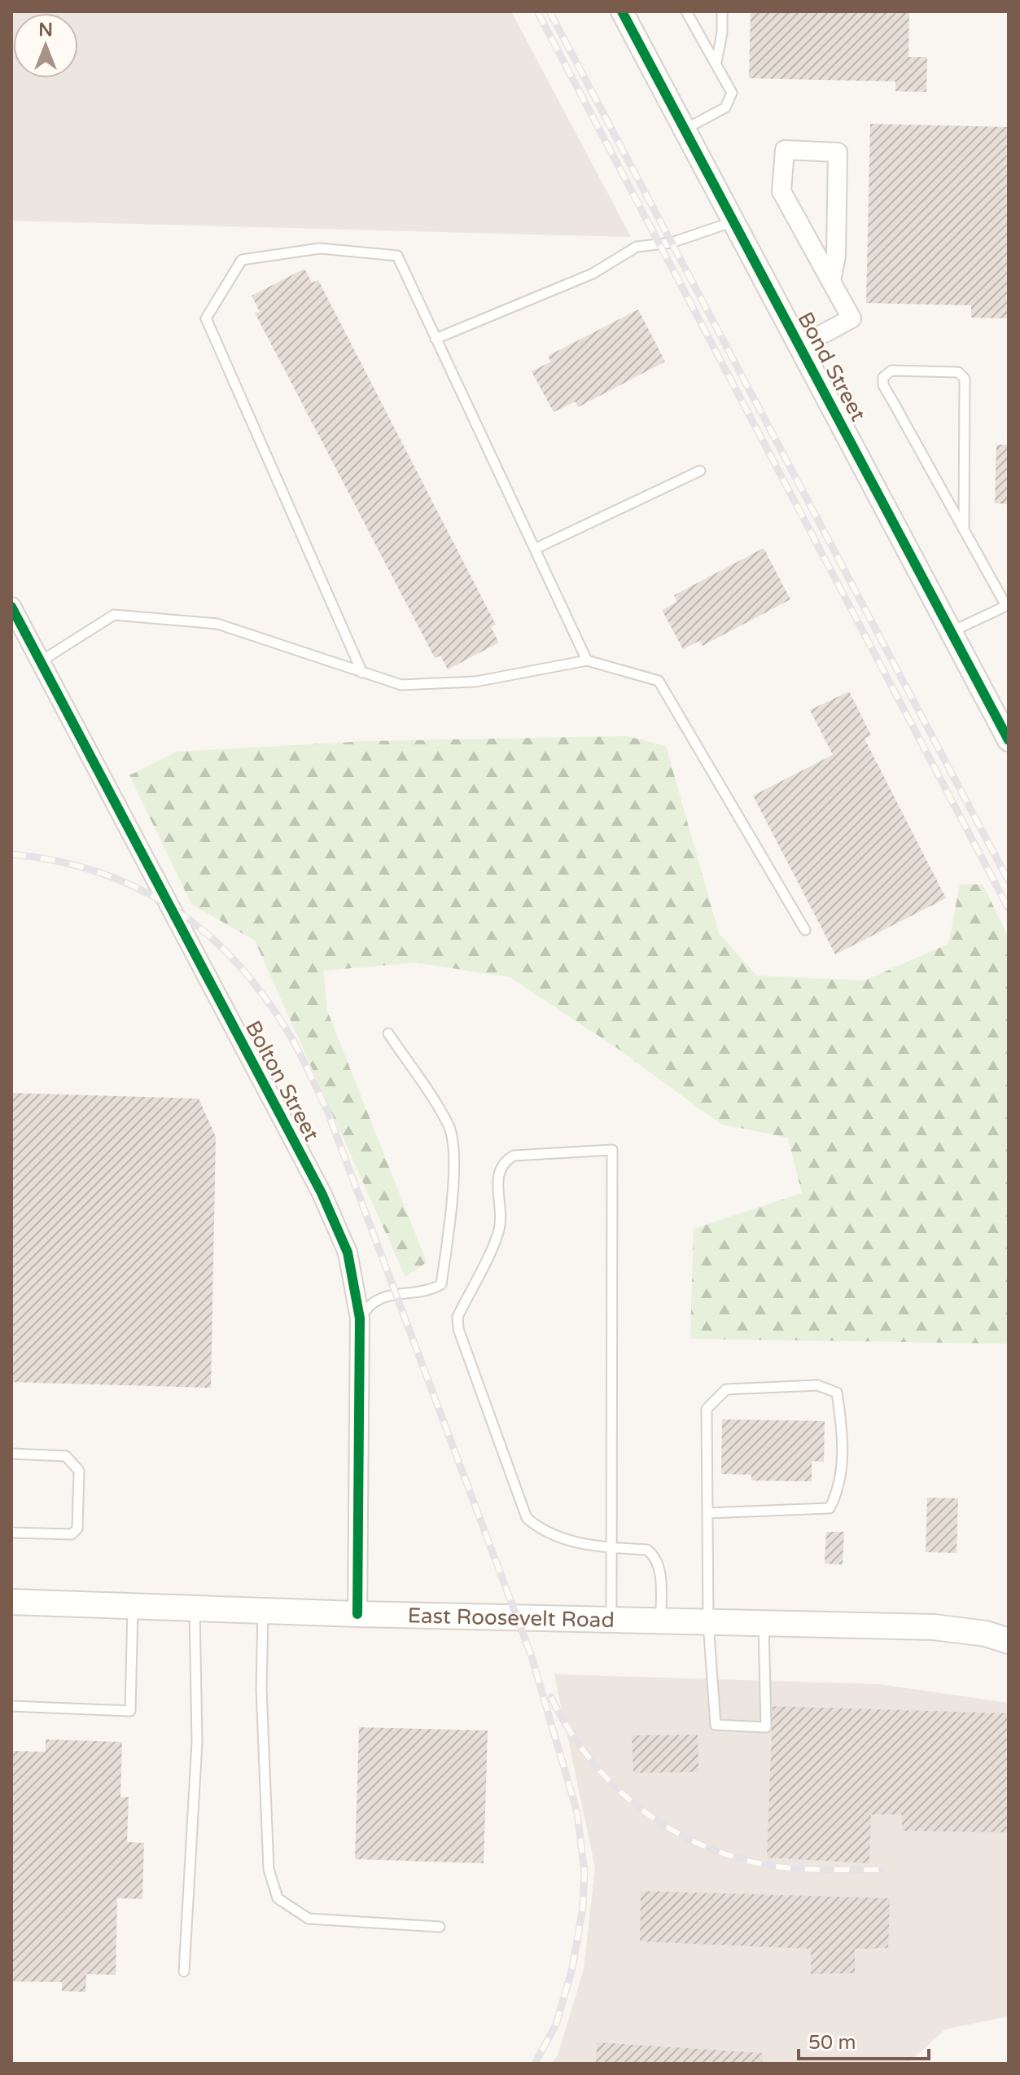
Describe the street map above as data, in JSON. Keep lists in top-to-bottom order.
{
  "streets": {
    "main road": ["East Roosevelt Road"],
    "street": ["Bond Street", "Bolton Street"]
  },
  "crossings": [
    ["Bolton Street", "East Roosevelt Road"]
  ],
  "scale_bar": "50 m",
  "north": "top"
}
